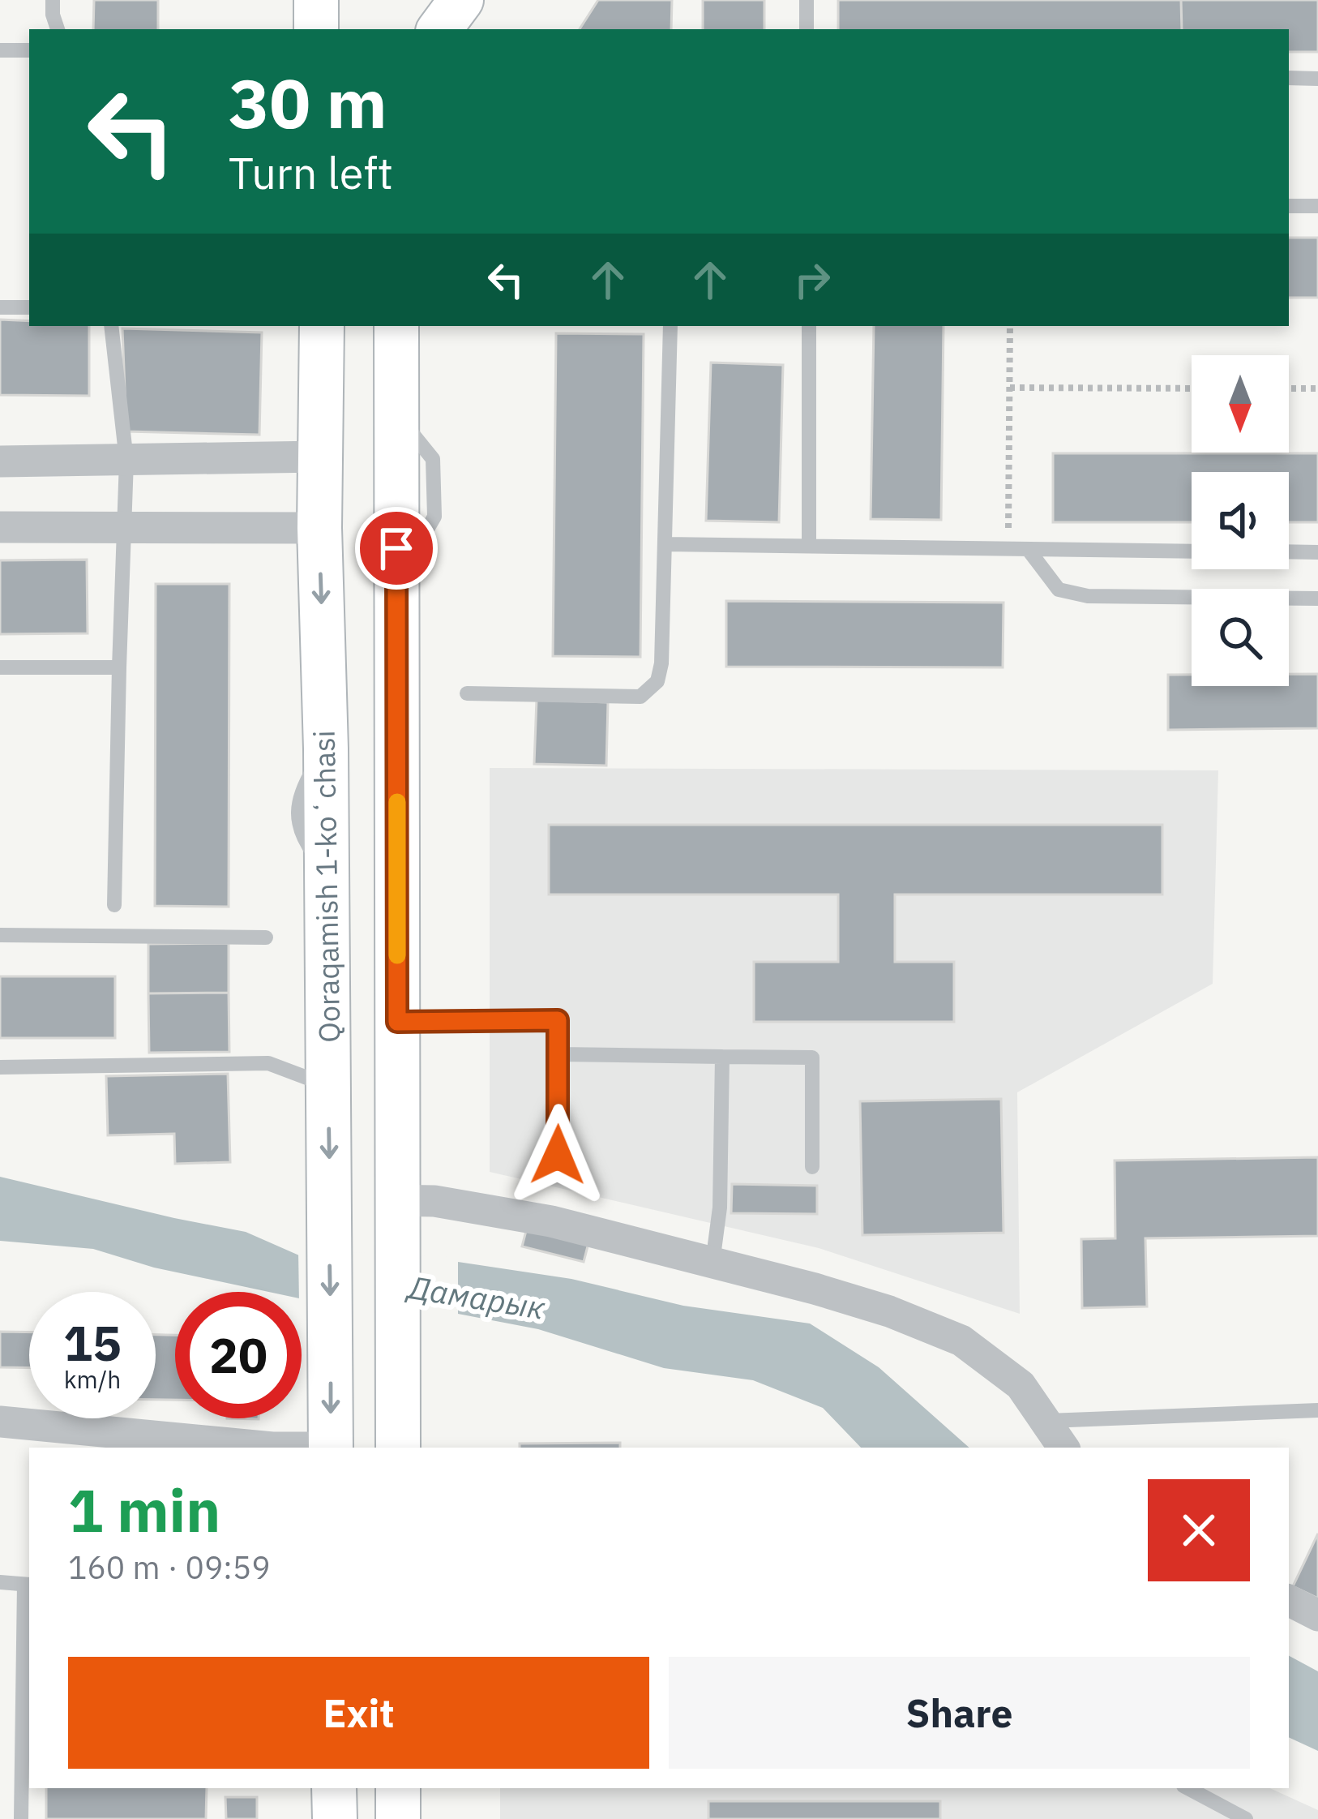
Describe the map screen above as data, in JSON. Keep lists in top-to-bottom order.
{
  "streets": {
    "main road": ["Qoraqamish 1-koʻchasi"]
  },
  "water": ["Дамарык"],
  "north": "bottom",
  "page": {
    "turn": ["30 m", "Turn left"],
    "speed": "15 km/h",
    "limit": "20",
    "heading": ["1 min", "160 m · 09:59"],
    "buttons": ["Exit", "Share"]
  }
}
